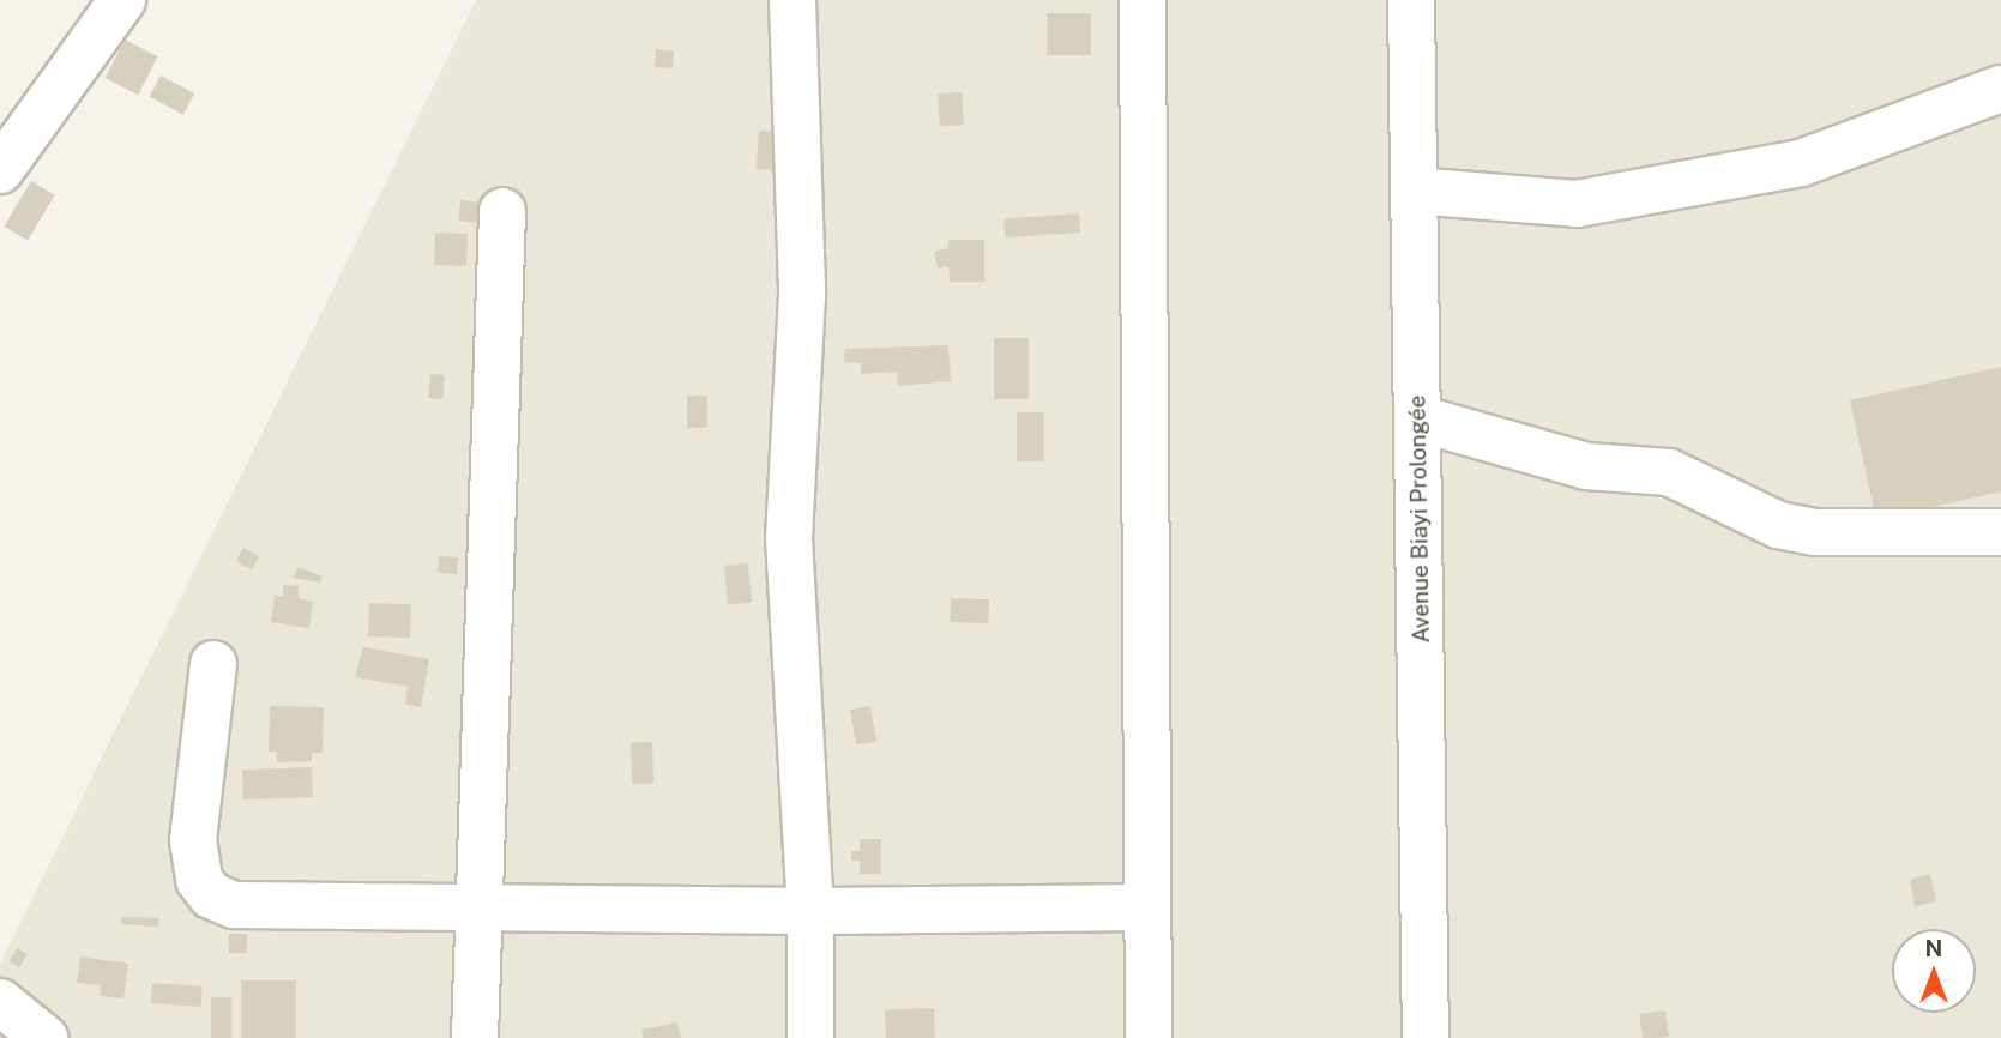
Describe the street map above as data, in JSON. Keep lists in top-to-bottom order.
{
  "streets": {
    "street": ["Avenue Biayi Prolongée"]
  },
  "north": "top"
}
